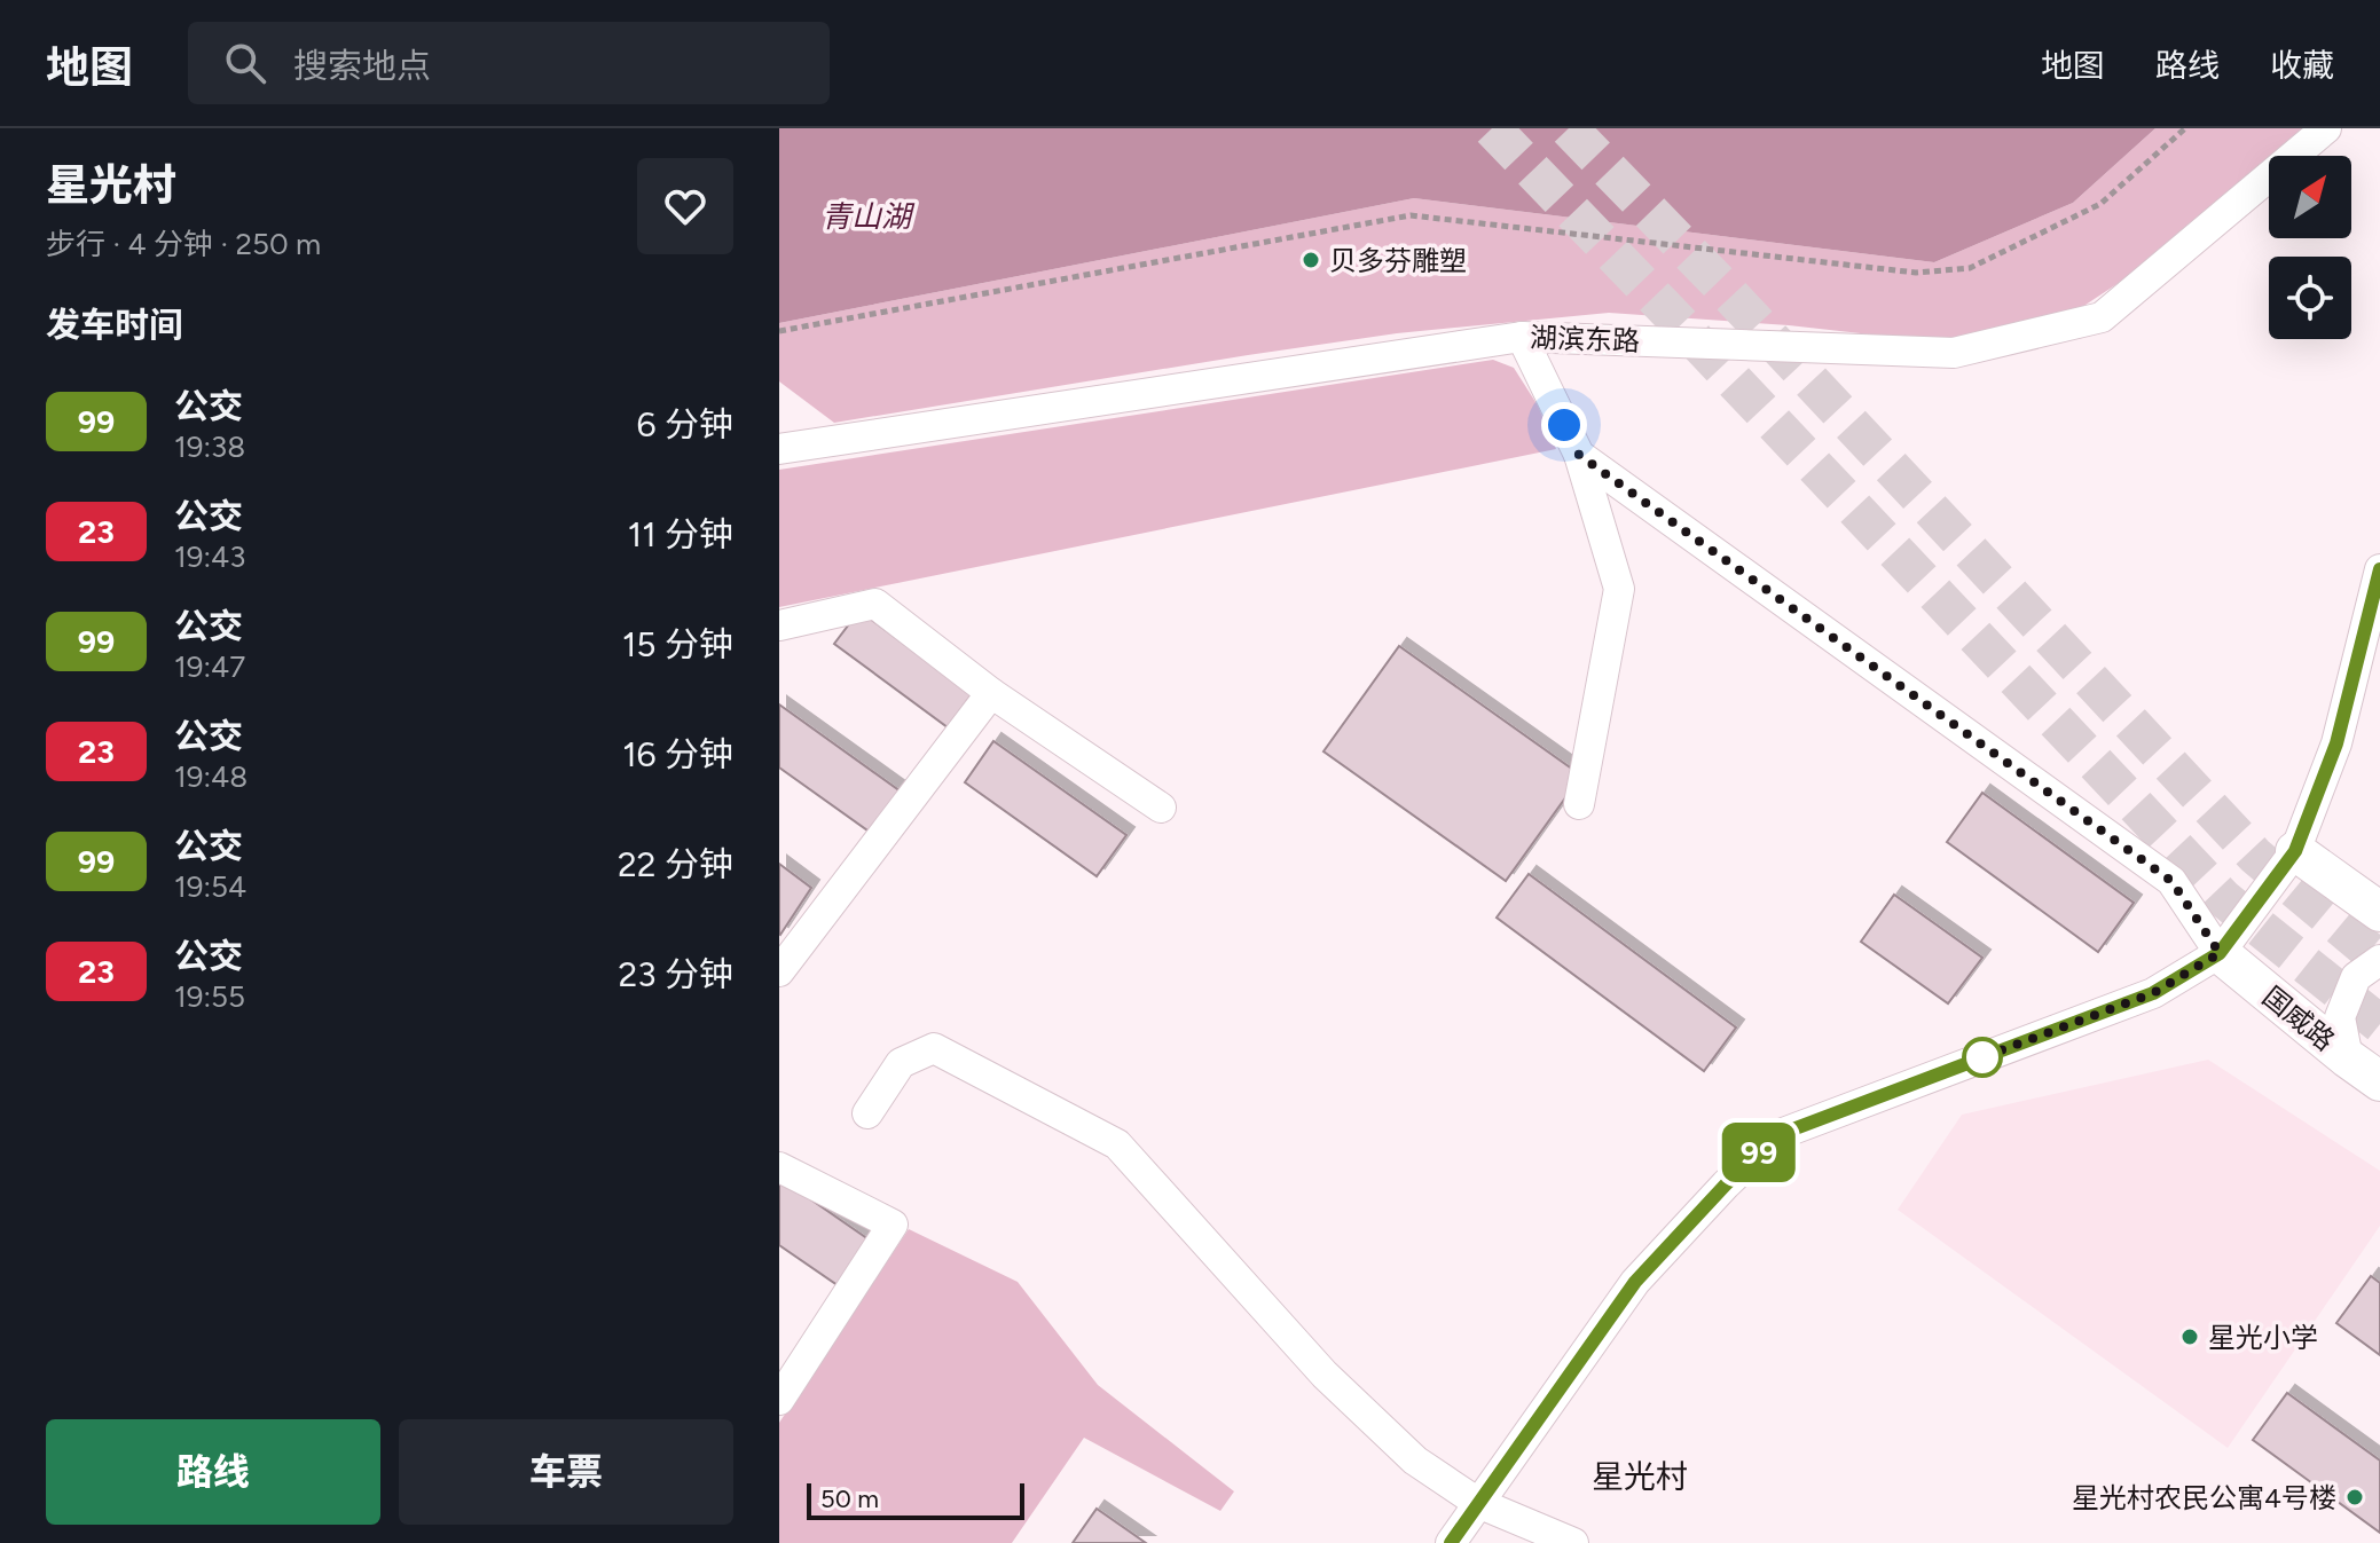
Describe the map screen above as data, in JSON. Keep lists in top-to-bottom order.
{
  "streets": {
    "main road": ["国威路"],
    "street": ["湖滨东路"]
  },
  "districts": ["星光村"],
  "water": ["青山湖"],
  "places": ["贝多芬雕塑", "星光小学", "星光村农民公寓4号楼"],
  "lines": ["bus line 99"],
  "scale_bar": "50 m",
  "north": "top right",
  "page": {
    "header": "地图",
    "search": "搜索地点",
    "nav": ["地图", "路线", "收藏"],
    "heading": [
      ["星光村", "步行 · 4 分钟 · 250 m"],
      "发车时间"
    ],
    "on_map": "99",
    "list": [
      {
        "mark": "99",
        "name": "公交",
        "note": "19:38",
        "value": "6 分钟"
      },
      {
        "mark": "23",
        "name": "公交",
        "note": "19:43",
        "value": "11 分钟"
      },
      {
        "mark": "99",
        "name": "公交",
        "note": "19:47",
        "value": "15 分钟"
      },
      {
        "mark": "23",
        "name": "公交",
        "note": "19:48",
        "value": "16 分钟"
      },
      {
        "mark": "99",
        "name": "公交",
        "note": "19:54",
        "value": "22 分钟"
      },
      {
        "mark": "23",
        "name": "公交",
        "note": "19:55",
        "value": "23 分钟"
      }
    ],
    "buttons": ["路线", "车票"],
    "scale": "50 m"
  }
}
